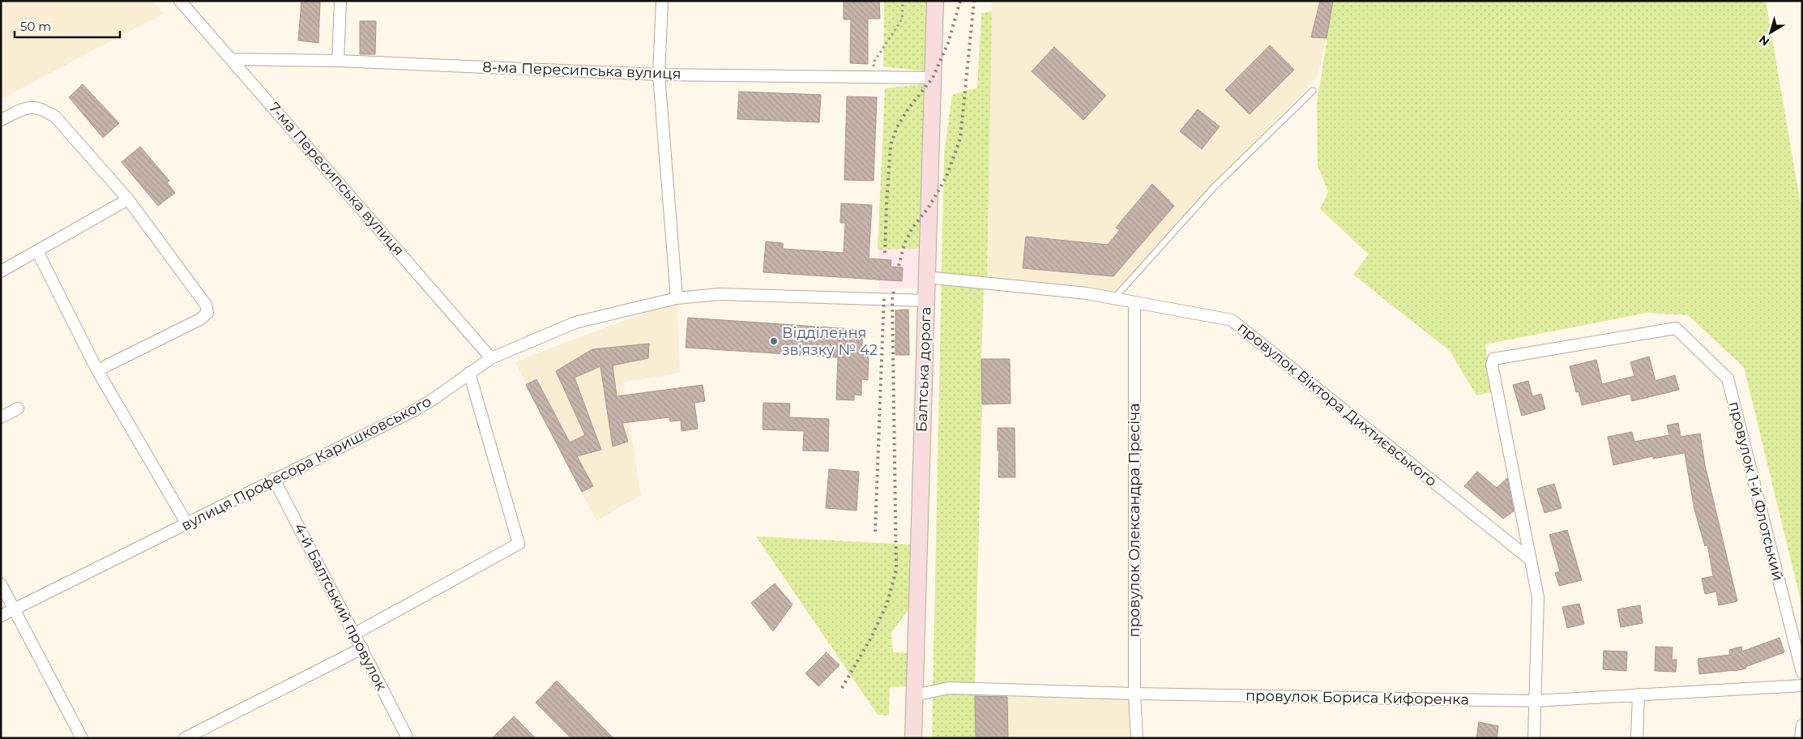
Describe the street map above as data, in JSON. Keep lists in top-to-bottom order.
{
  "streets": {
    "main road": ["Балтська дорога"],
    "street": [
      "8-ма Пересипська вулиця",
      "7-ма Пересипська вулиця",
      "провулок Віктора Дихтиєвського",
      "вулиця Професора Каришковського",
      "провулок 1-й Флотський",
      "провулок Олександра Пресіча",
      "4-й Балтський провулок",
      "провулок Бориса Кифоренка"
    ]
  },
  "crossings": [
    ["8-ма Пересипська вулиця", "7-ма Пересипська вулиця"],
    ["8-ма Пересипська вулиця", "Балтська дорога"],
    ["7-ма Пересипська вулиця", "вулиця Професора Каришковського"],
    ["Балтська дорога", "провулок Віктора Дихтиєвського"],
    ["Балтська дорога", "вулиця Професора Каришковського"],
    ["Балтська дорога", "провулок Бориса Кифоренка"],
    ["провулок Віктора Дихтиєвського", "провулок 1-й Флотський"],
    ["провулок Віктора Дихтиєвського", "провулок Олександра Пресіча"],
    ["вулиця Професора Каришковського", "4-й Балтський провулок"],
    ["провулок Олександра Пресіча", "провулок Бориса Кифоренка"]
  ],
  "places": ["Відділення зв'язку № 42"],
  "scale_bar": "50 m",
  "north": "bottom left"
}
